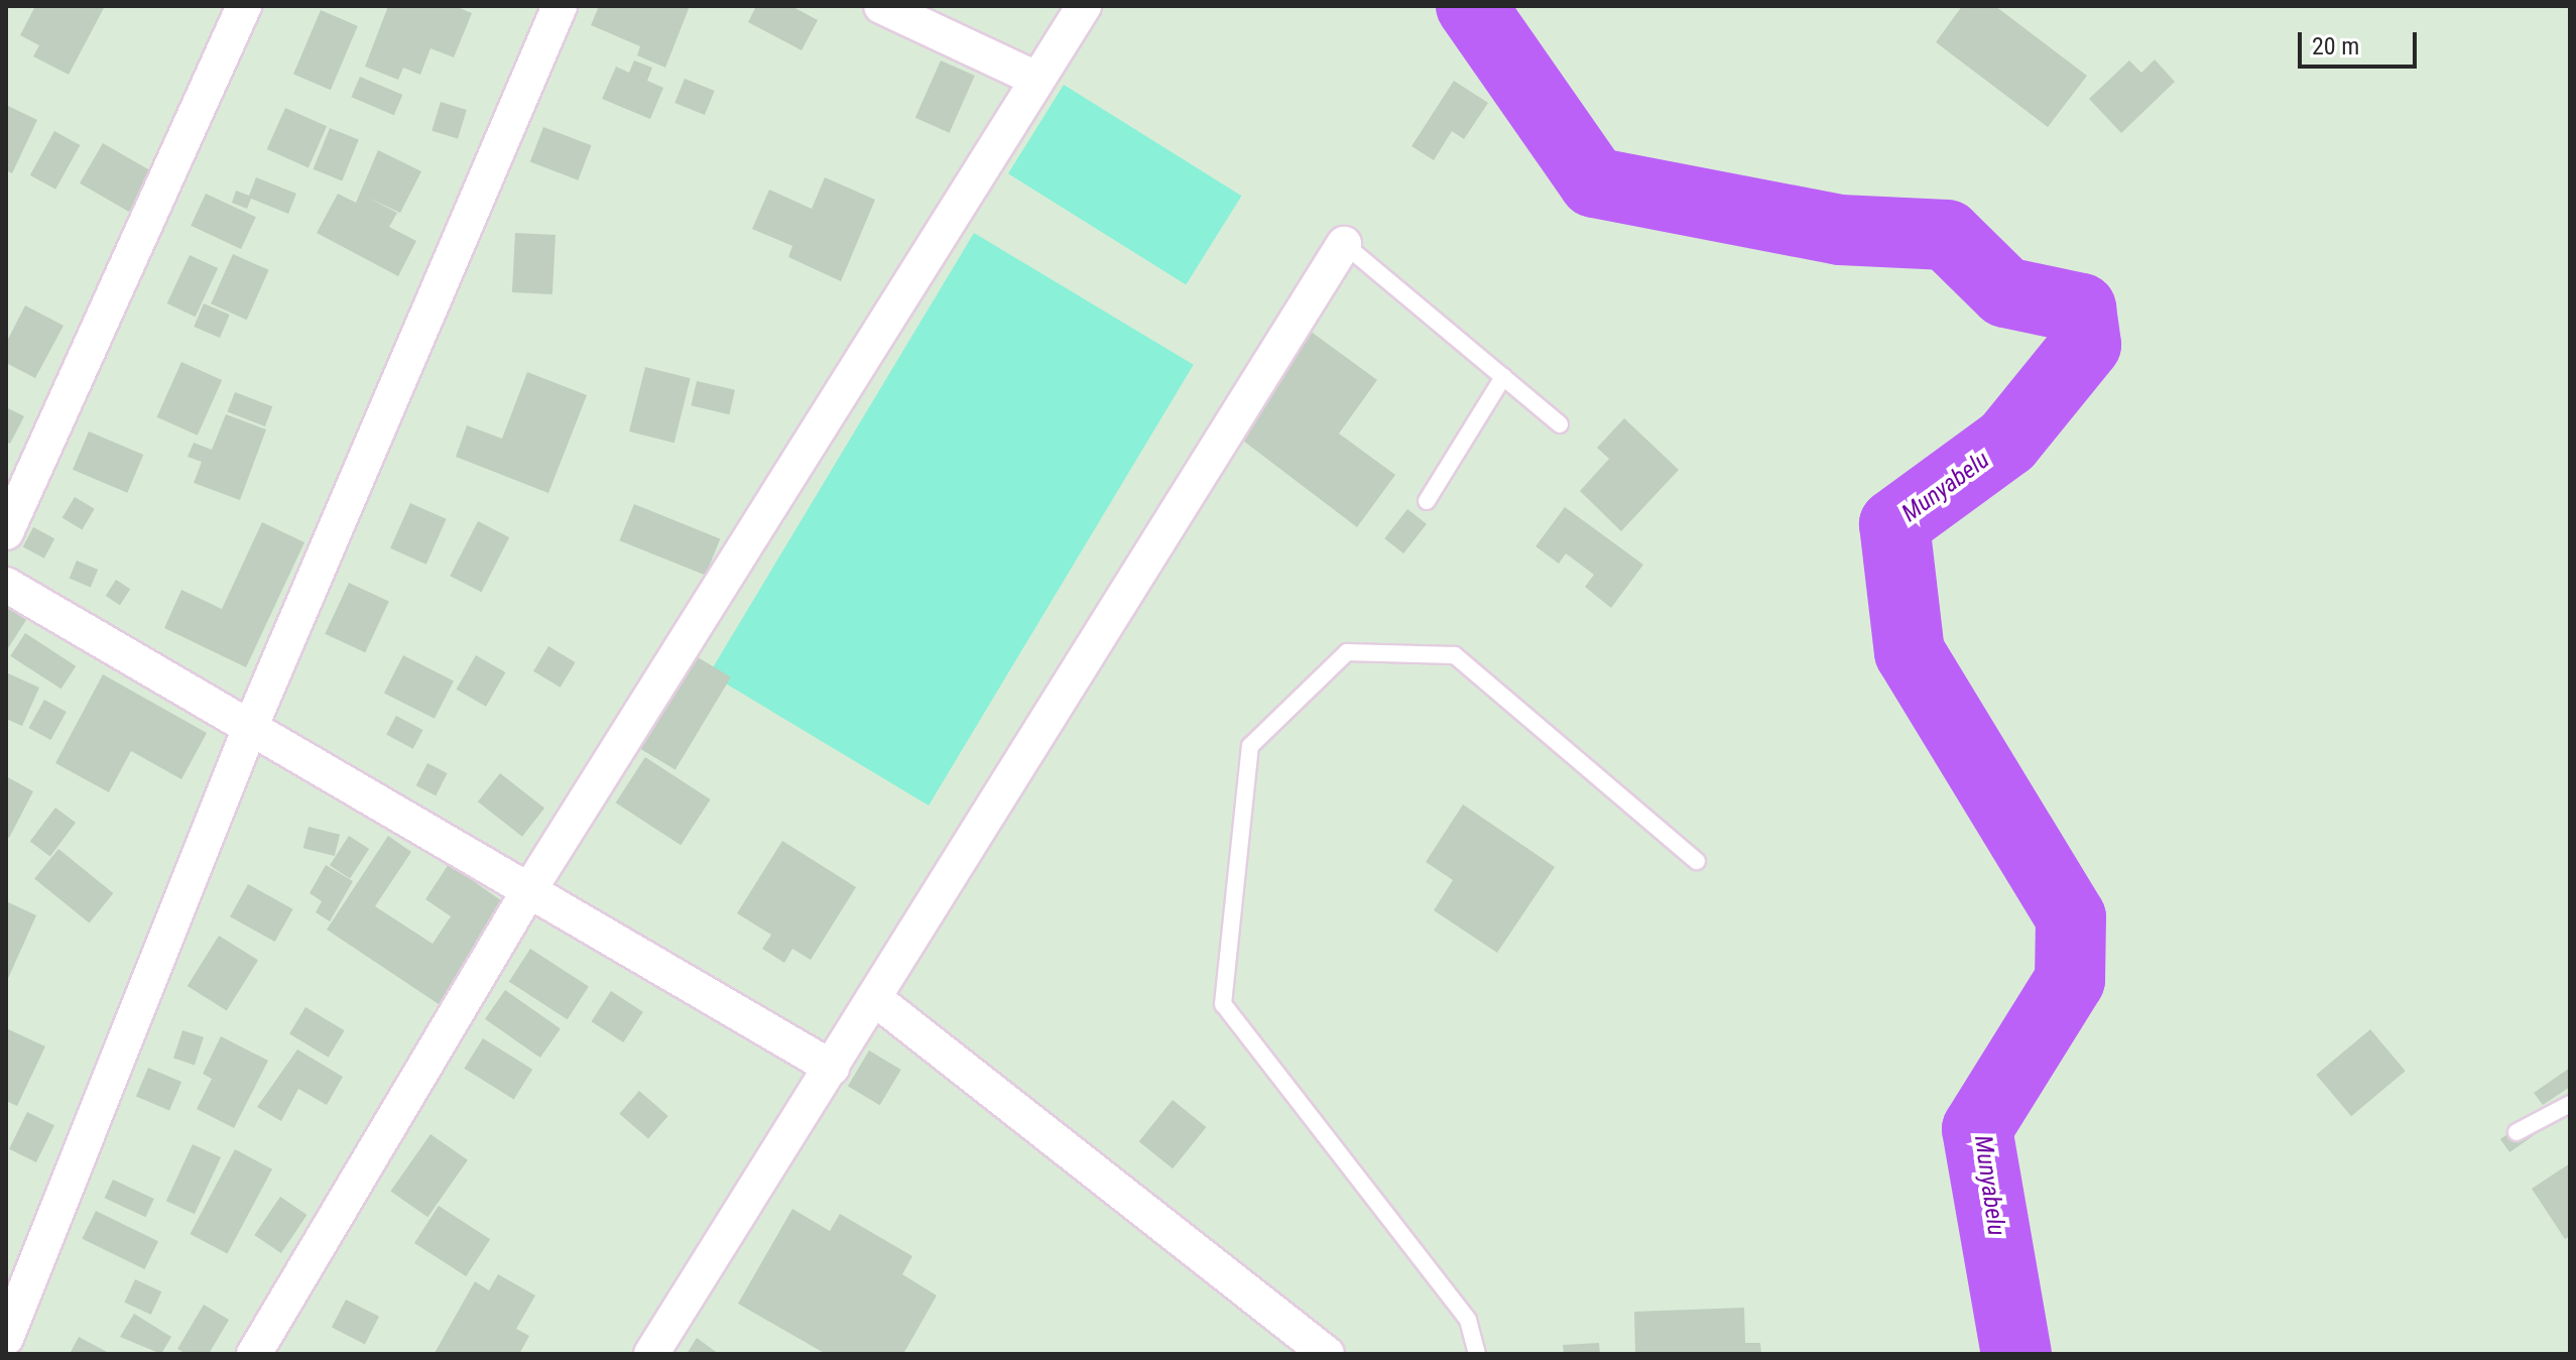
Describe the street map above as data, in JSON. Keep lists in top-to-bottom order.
{
  "water": ["Munyabelu"],
  "scale_bar": "20 m"
}
